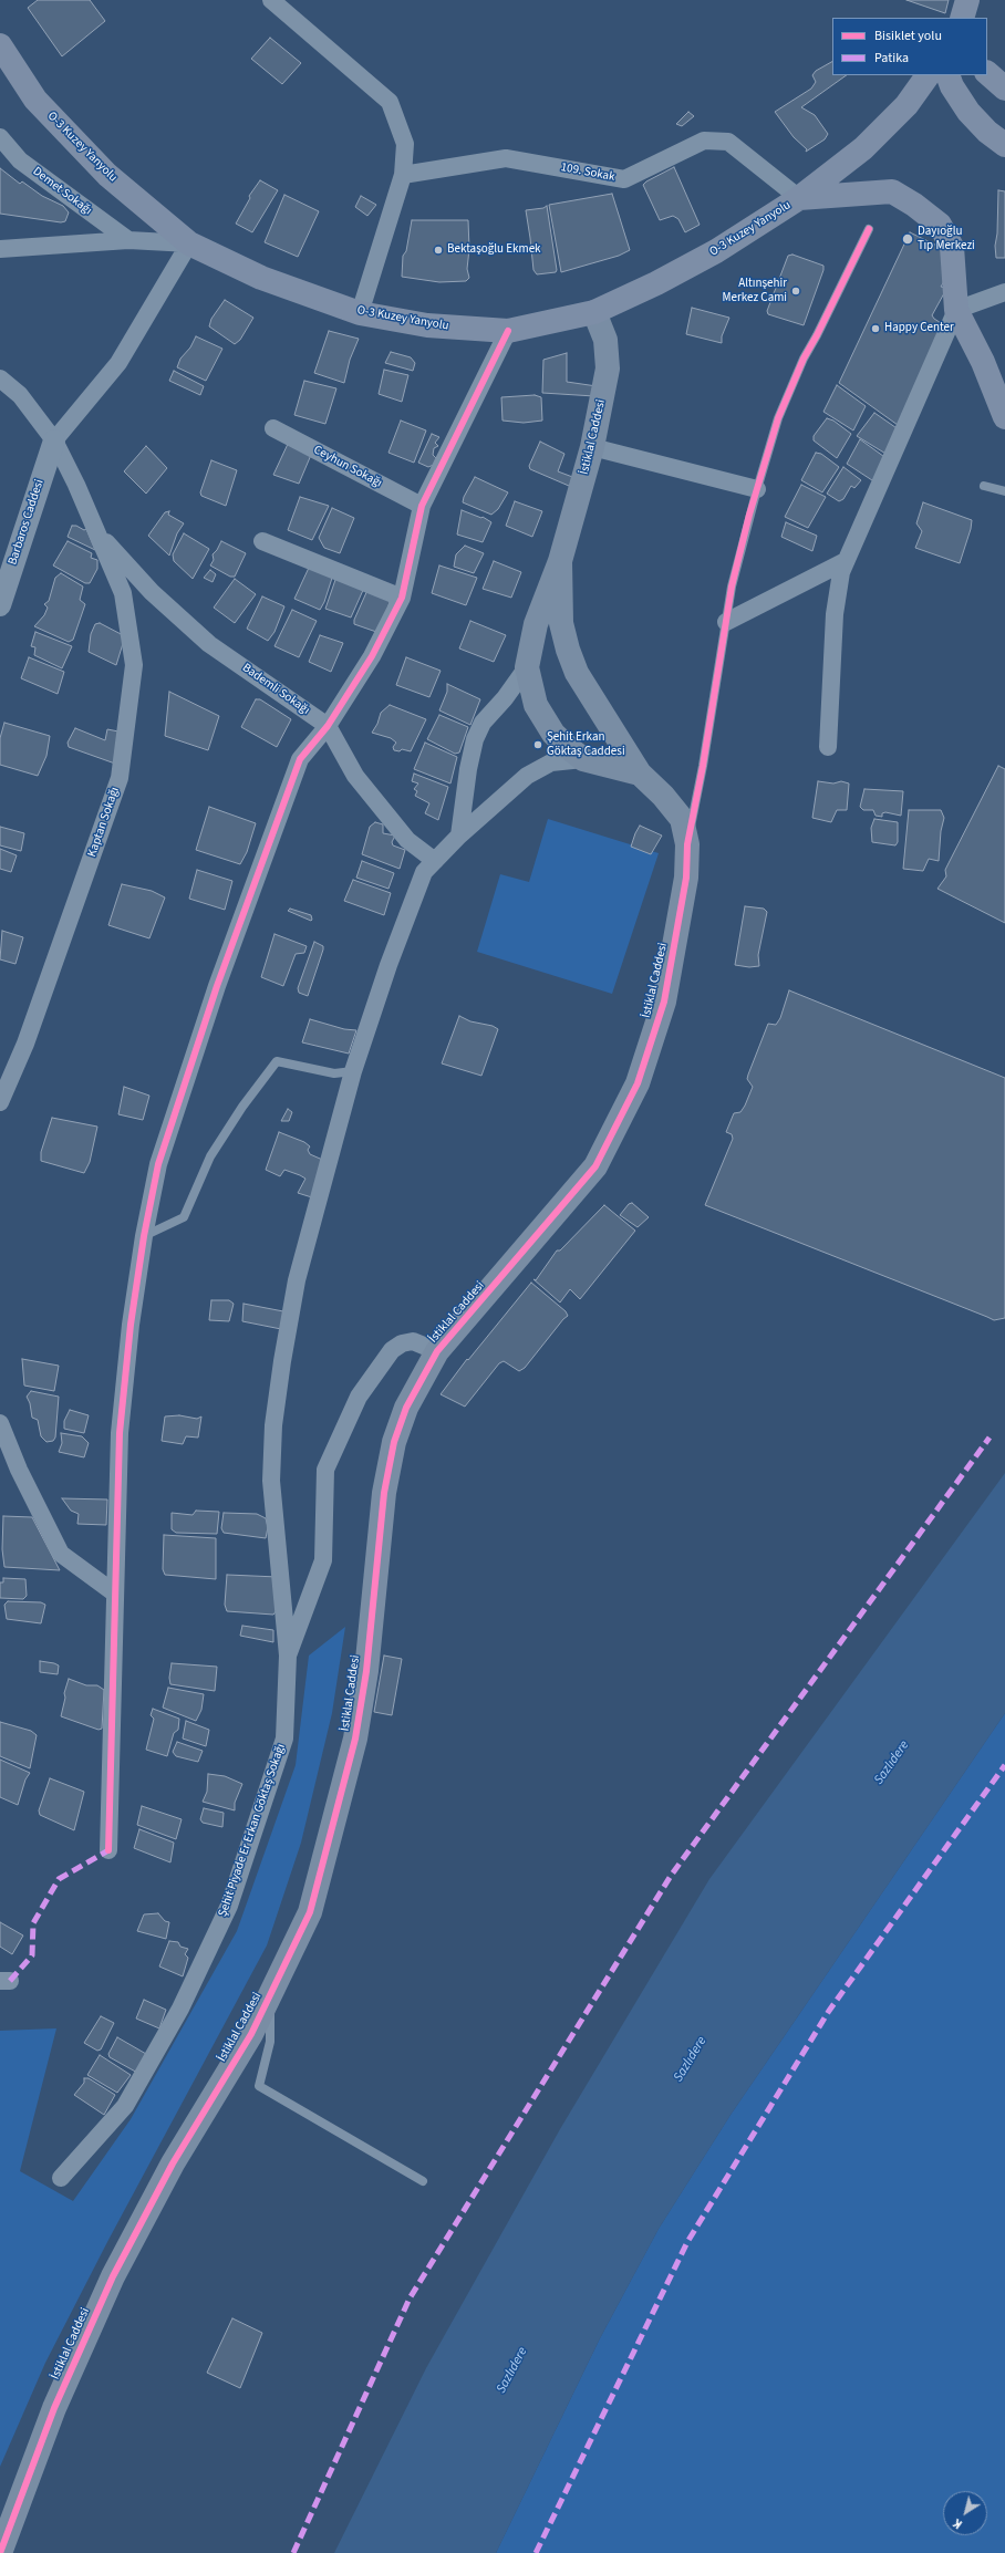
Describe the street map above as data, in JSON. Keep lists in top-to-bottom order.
{
  "streets": {
    "main road": ["O-3 Kuzey Yanyolu", "İstiklal Caddesi"],
    "street": [
      "109. Sokak",
      "Demet Sokağı",
      "Ceyhun Sokağı",
      "Barbaros Caddesi",
      "Bademli Sokağı",
      "Kaptan Sokağı",
      "Şehit Piyade Er Erkan Göktaş Sokağı"
    ]
  },
  "crossings": [
    ["O-3 Kuzey Yanyolu", "109. Sokak"],
    ["O-3 Kuzey Yanyolu", "İstiklal Caddesi"],
    ["İstiklal Caddesi", "Şehit Piyade Er Erkan Göktaş Sokağı"],
    ["Barbaros Caddesi", "Kaptan Sokağı"],
    ["Bademli Sokağı", "Kaptan Sokağı"]
  ],
  "water": ["Sazlıdere"],
  "places": [
    "Dayıoğlu Tıp Merkezi",
    "Bektaşoğlu Ekmek",
    "Altınşehir Merkez Cami",
    "Happy Center",
    "Şehit Erkan Göktaş Caddesi"
  ],
  "legend": ["Bisiklet yolu", "Patika"],
  "north": "bottom left"
}
